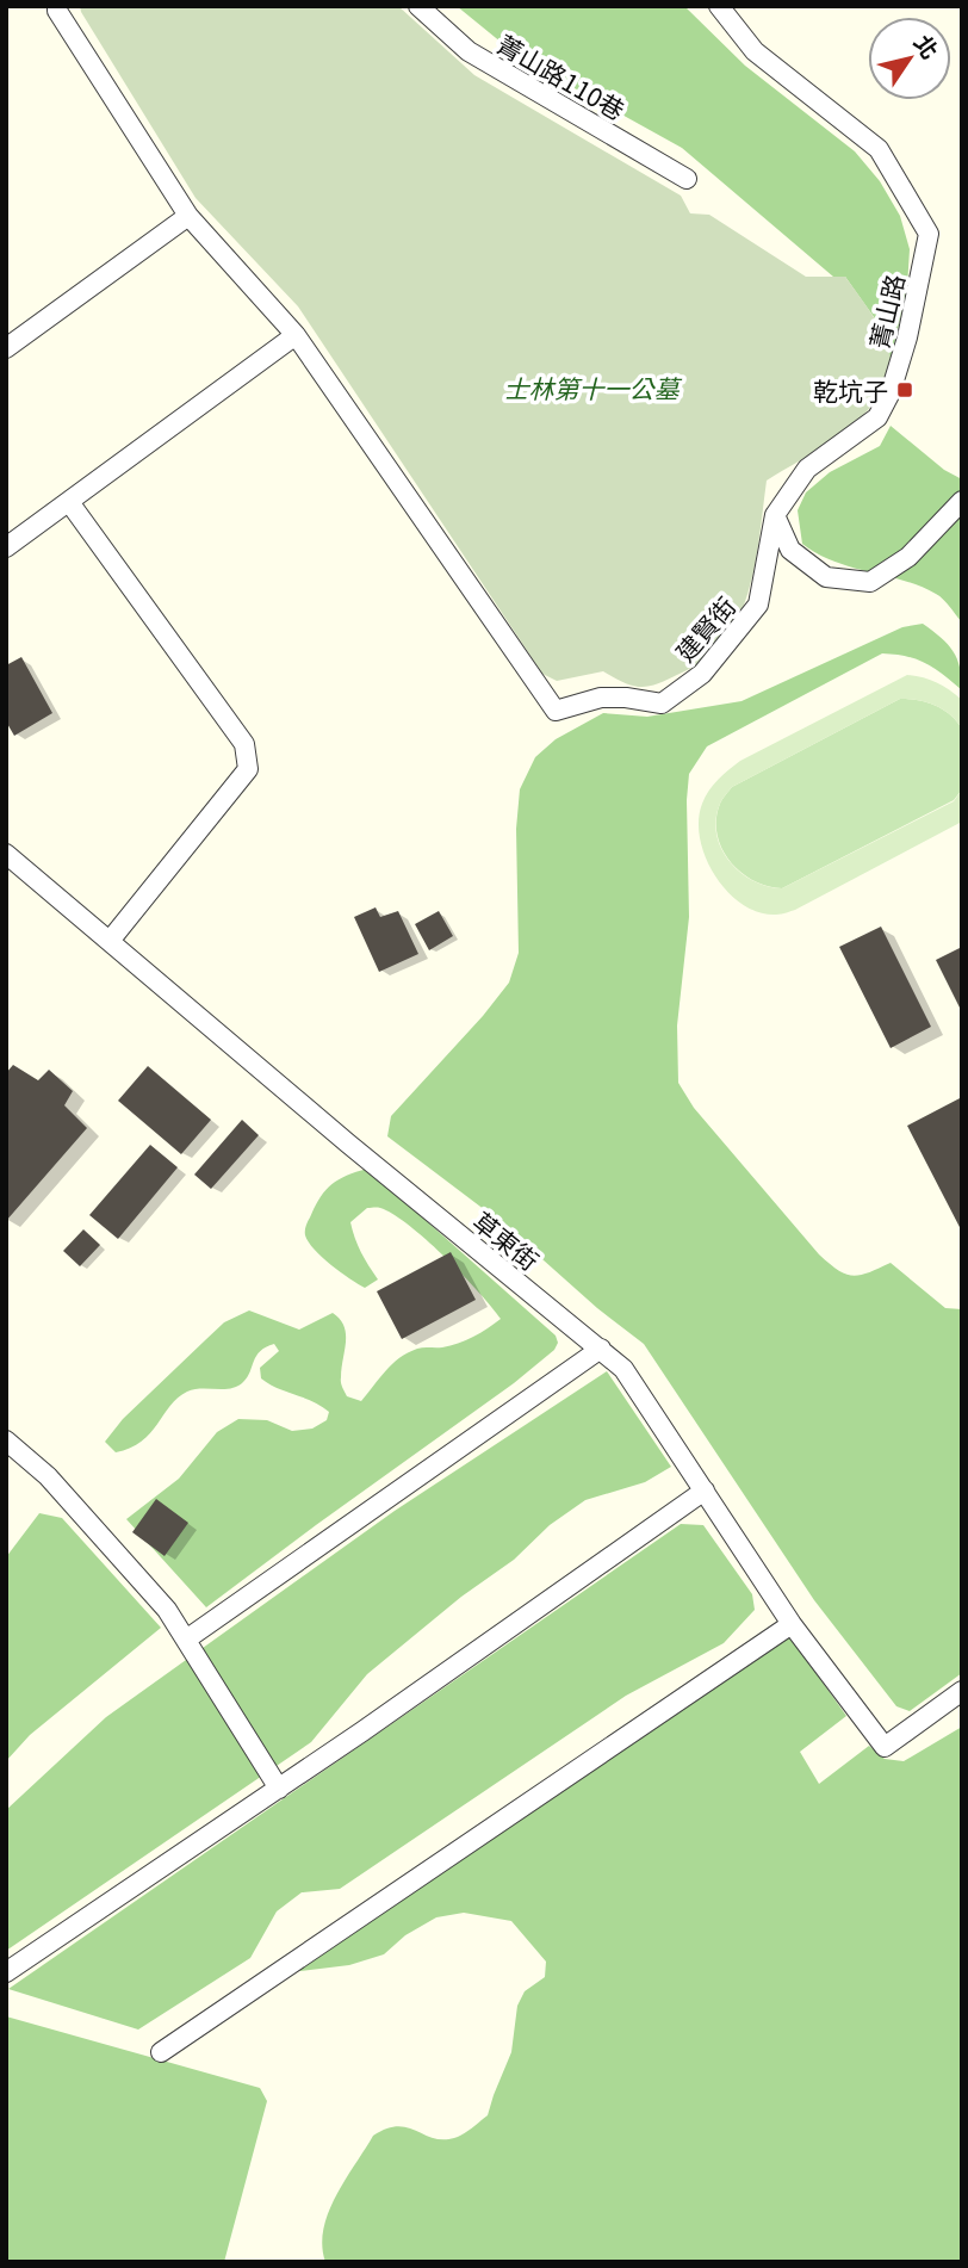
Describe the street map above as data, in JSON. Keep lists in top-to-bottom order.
{
  "streets": {
    "street": [
      "菁山路110巷",
      "菁山路",
      "建賢街",
      "草東街"
    ]
  },
  "crossings": [
    ["菁山路", "建賢街"]
  ],
  "parks": ["士林第十一公墓"],
  "places": {
    "transit": ["乾坑子"]
  },
  "north": "top right"
}
